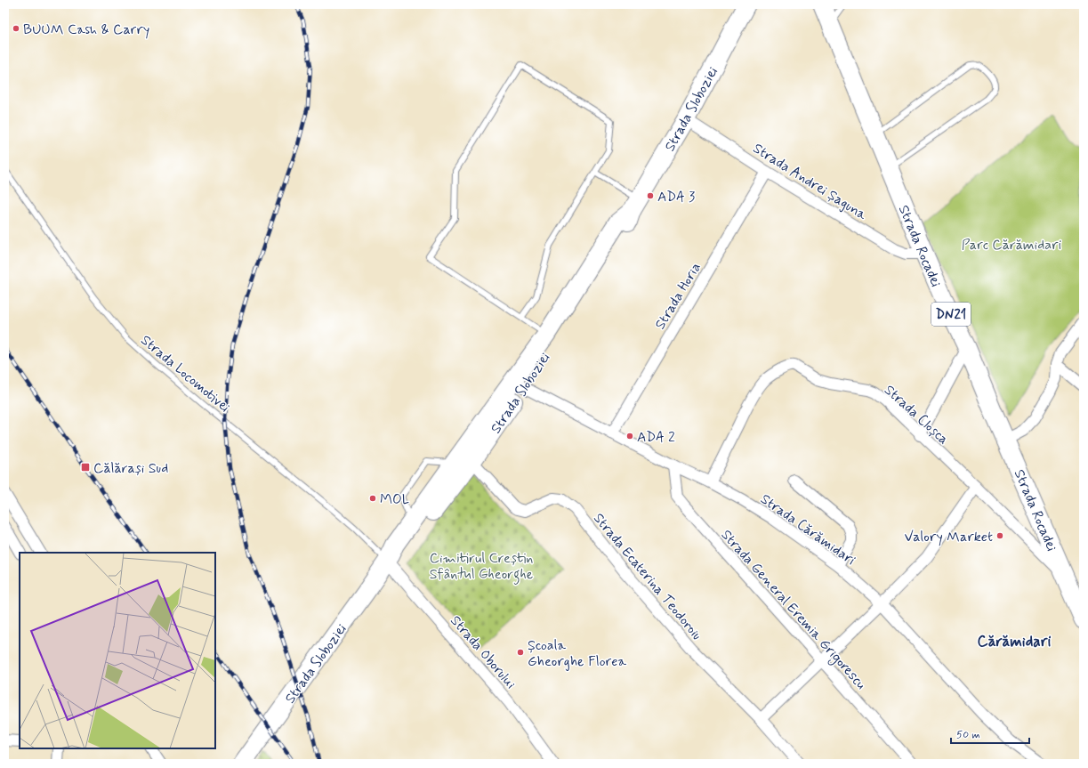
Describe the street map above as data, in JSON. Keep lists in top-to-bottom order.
{
  "streets": {
    "main road": ["Strada Sloboziei", "Strada Rocadei", "DN21"],
    "street": [
      "Strada Andrei Șaguna",
      "Strada Horia",
      "Strada Cloșca",
      "Strada Cărămidari",
      "Strada Ecaterina Teodoroiu",
      "Strada General Eremia Grigorescu",
      "Strada Oborului"
    ],
    "lane": ["Strada Locomotivei"]
  },
  "crossings": [
    ["Strada Sloboziei", "Strada Andrei Șaguna"],
    ["Strada Sloboziei", "Strada Locomotivei"],
    ["Strada Sloboziei", "Strada Cărămidari"],
    ["Strada Sloboziei", "Strada Ecaterina Teodoroiu"],
    ["Strada Sloboziei", "Strada Oborului"],
    ["Strada Andrei Șaguna", "Strada Rocadei"],
    ["Strada Andrei Șaguna", "Strada Horia"],
    ["Strada Rocadei", "Strada Cloșca"],
    ["Strada Horia", "Strada Cărămidari"],
    ["Strada Locomotivei", "Strada Oborului"],
    ["Strada Cloșca", "Strada Cărămidari"],
    ["Strada Cărămidari", "Strada General Eremia Grigorescu"]
  ],
  "districts": ["Cărămidari"],
  "parks": ["Parc Cărămidari", "Cimitirul Creștin Sfântul Gheorghe"],
  "places": {
    "other": [
      "BUUM Cash & Carry",
      "ADA 3",
      "ADA 2",
      "MOL",
      "Valory Market",
      "Școala Gheorghe Florea"
    ],
    "transit": ["Călărași Sud"]
  },
  "scale_bar": "50 m"
}
